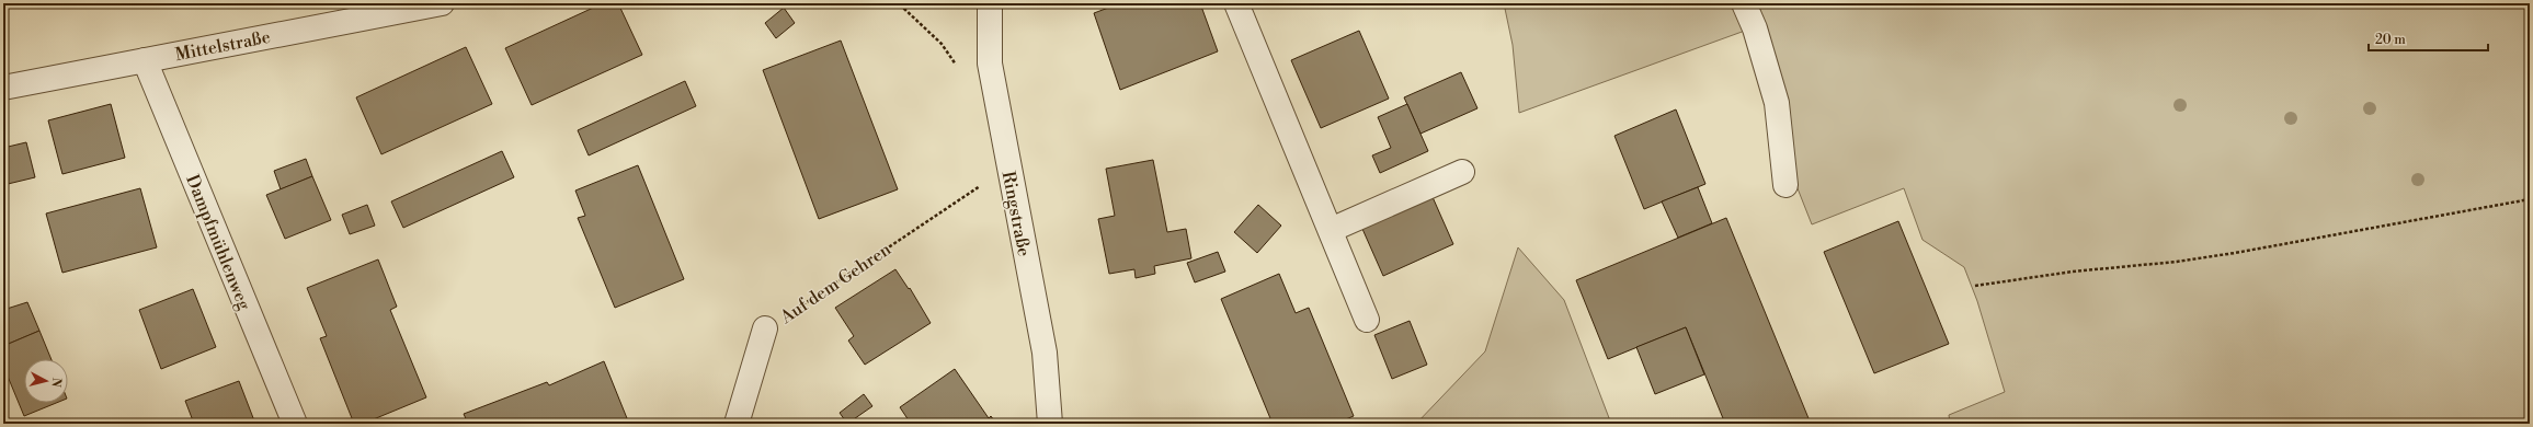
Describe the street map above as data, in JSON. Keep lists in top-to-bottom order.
{
  "streets": {
    "street": [
      "Mittelstraße",
      "Ringstraße",
      "Dampfmühlenweg",
      "Auf dem Gehren"
    ]
  },
  "crossings": [
    ["Mittelstraße", "Dampfmühlenweg"]
  ],
  "scale_bar": "20 m",
  "north": "right"
}
